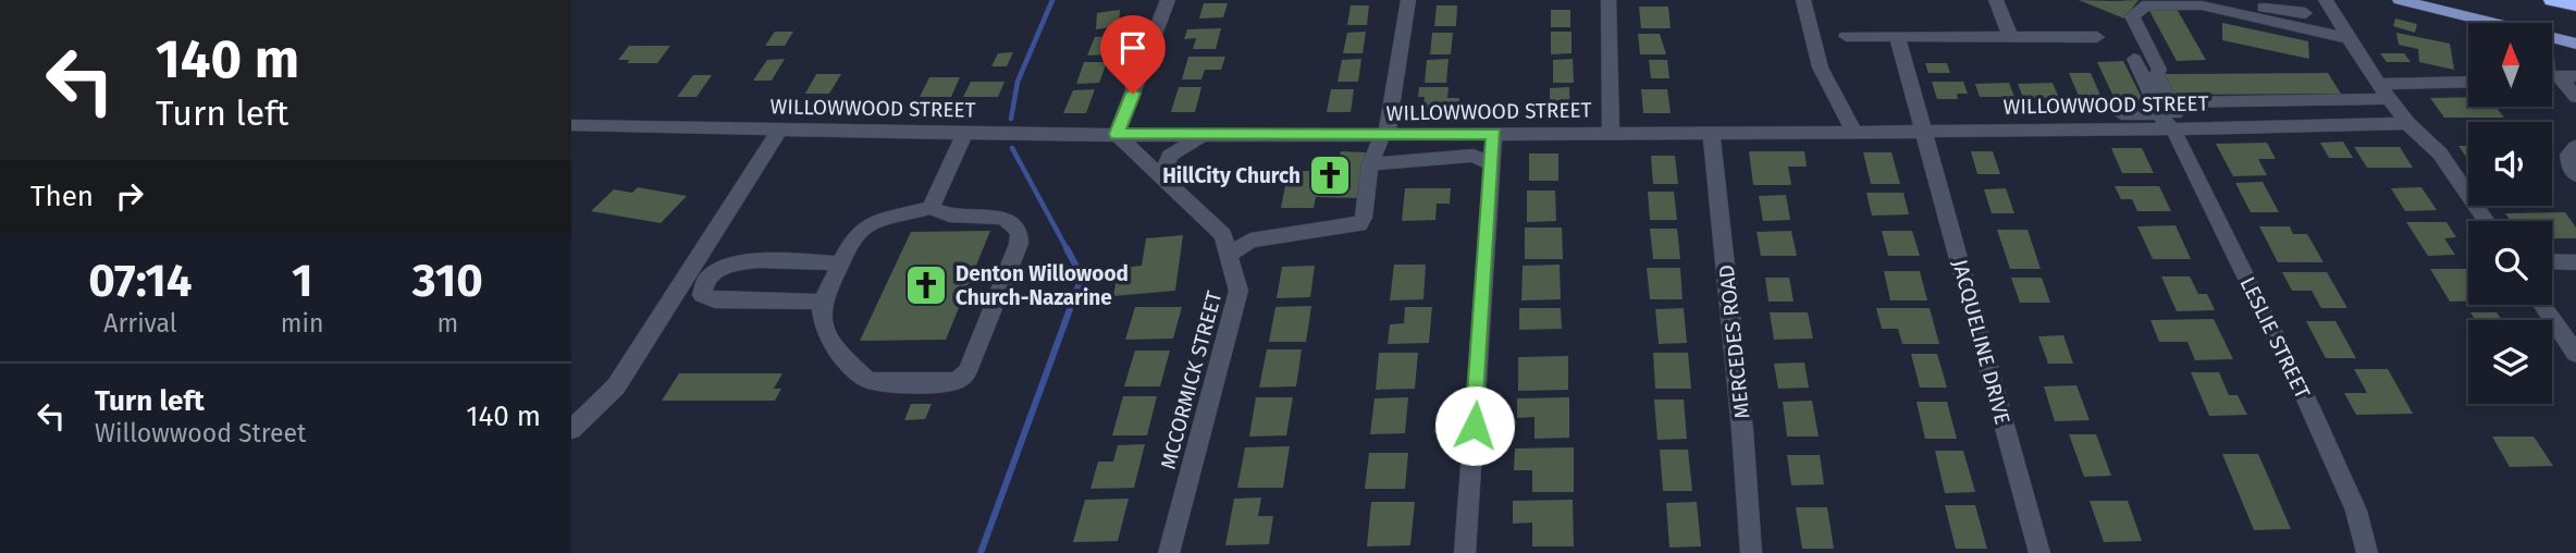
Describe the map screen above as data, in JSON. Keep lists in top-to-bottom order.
{
  "streets": {
    "street": [
      "WILLOWWOOD STREET",
      "LESLIE STREET",
      "MERCEDES ROAD",
      "JACQUELINE DRIVE",
      "MCCORMICK STREET"
    ]
  },
  "crossings": [
    ["WILLOWWOOD STREET", "LESLIE STREET"],
    ["WILLOWWOOD STREET", "MERCEDES ROAD"],
    ["WILLOWWOOD STREET", "JACQUELINE DRIVE"],
    ["WILLOWWOOD STREET", "MCCORMICK STREET"]
  ],
  "places": {
    "church": ["HillCity Church", "Denton Willowood Church-Nazarine"]
  },
  "north": "top",
  "page": {
    "turn": ["140 m", "Turn left"],
    "then": "Then",
    "eta": [
      "07:14",
      "Arrival",
      "1",
      "min",
      "310",
      "m"
    ],
    "list": [
      {
        "name": "Turn left",
        "note": "Willowwood Street",
        "value": "140 m"
      }
    ]
  }
}
